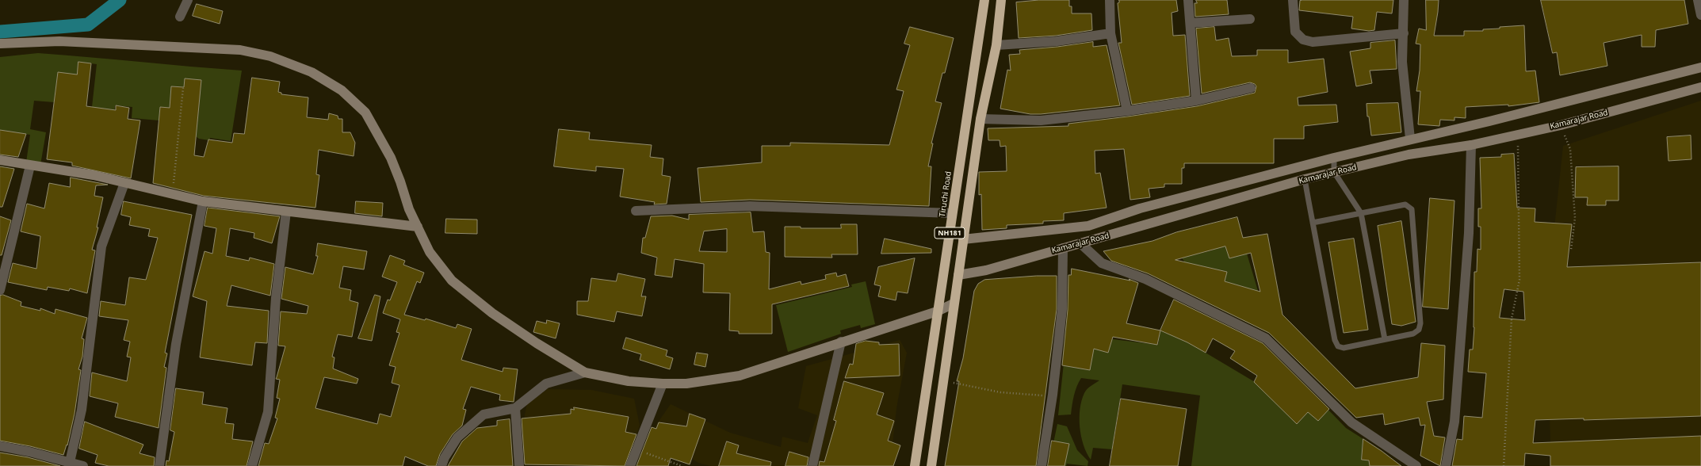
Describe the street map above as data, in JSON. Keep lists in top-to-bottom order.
{
  "streets": {
    "highway": ["Tiruchi Road", "NH181"],
    "main road": ["Kamarajar Road"]
  },
  "crossings": [
    ["Kamarajar Road", "NH181"]
  ]
}
